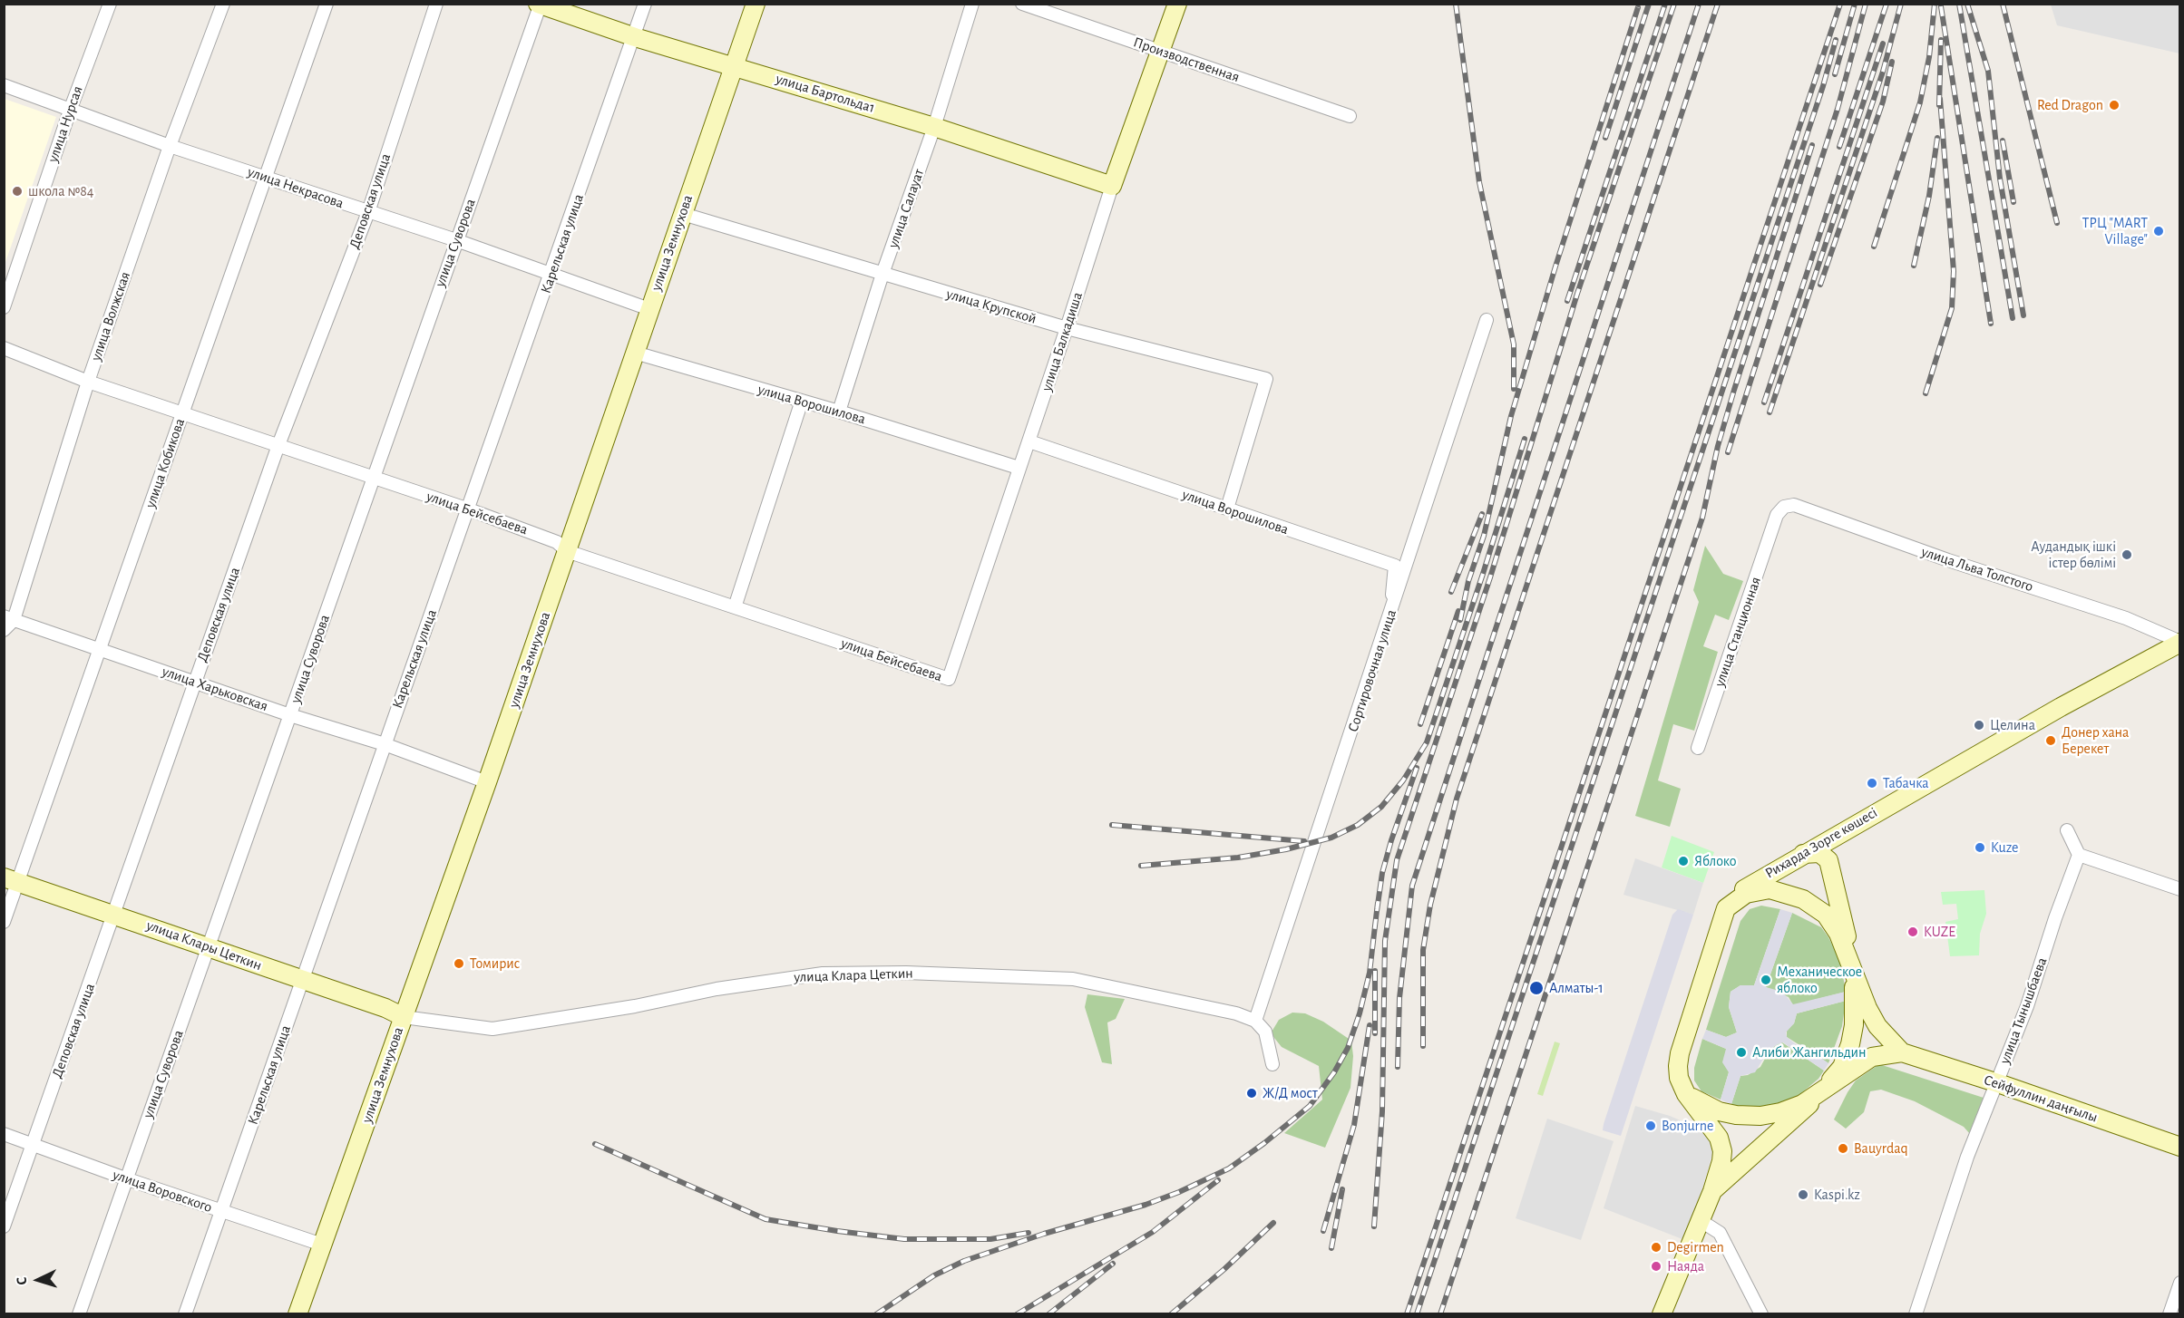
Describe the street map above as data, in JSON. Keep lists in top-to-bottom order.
{
  "streets": {
    "street": [
      "Производственная",
      "улица Бартольда1",
      "улица Нурсая",
      "улица Некрасова",
      "Деповская улица",
      "улица Салауат",
      "улица Суворова",
      "улица Земнухова",
      "Карельская улица",
      "улица Крупской",
      "улица Волжская",
      "улица Балкадиша",
      "улица Ворошилова",
      "улица Кобикова",
      "улица Бейсебаева",
      "улица Льва Толстого",
      "улица Станционная",
      "Сортировочная улица",
      "улица Харьковская",
      "Рихарда Зорге көшесі",
      "улица Клары Цеткин",
      "улица Клара Цеткин",
      "улица Тынышбаева",
      "Сейфуллин даңғылы",
      "улица Воровского"
    ]
  },
  "crossings": [
    ["Производственная", "улица Балкадиша"],
    ["улица Бартольда1", "улица Салауат"],
    ["улица Бартольда1", "улица Суворова"],
    ["улица Бартольда1", "улица Земнухова"],
    ["улица Бартольда1", "Карельская улица"],
    ["улица Бартольда1", "улица Балкадиша"],
    ["улица Нурсая", "улица Некрасова"],
    ["улица Некрасова", "Деповская улица"],
    ["улица Некрасова", "улица Суворова"],
    ["улица Некрасова", "улица Земнухова"],
    ["улица Некрасова", "Карельская улица"],
    ["улица Некрасова", "улица Волжская"],
    ["улица Некрасова", "улица Кобикова"],
    ["Деповская улица", "улица Бейсебаева"],
    ["Деповская улица", "улица Харьковская"],
    ["Деповская улица", "улица Клары Цеткин"],
    ["Деповская улица", "улица Воровского"],
    ["улица Салауат", "улица Крупской"],
    ["улица Салауат", "улица Ворошилова"],
    ["улица Суворова", "улица Бейсебаева"],
    ["улица Суворова", "улица Харьковская"],
    ["улица Суворова", "улица Клары Цеткин"],
    ["улица Суворова", "улица Воровского"],
    ["улица Земнухова", "улица Крупской"],
    ["улица Земнухова", "улица Ворошилова"],
    ["улица Земнухова", "улица Бейсебаева"],
    ["улица Земнухова", "улица Харьковская"],
    ["улица Земнухова", "улица Клары Цеткин"],
    ["улица Земнухова", "улица Клара Цеткин"],
    ["улица Земнухова", "улица Воровского"],
    ["Карельская улица", "улица Бейсебаева"],
    ["Карельская улица", "улица Харьковская"],
    ["Карельская улица", "улица Клары Цеткин"],
    ["Карельская улица", "улица Воровского"],
    ["улица Крупской", "улица Балкадиша"],
    ["улица Крупской", "улица Ворошилова"],
    ["улица Волжская", "улица Бейсебаева"],
    ["улица Волжская", "улица Харьковская"],
    ["улица Балкадиша", "улица Ворошилова"],
    ["улица Балкадиша", "улица Бейсебаева"],
    ["улица Ворошилова", "Сортировочная улица"],
    ["улица Кобикова", "улица Бейсебаева"],
    ["улица Кобикова", "улица Харьковская"],
    ["улица Кобикова", "улица Клары Цеткин"],
    ["улица Льва Толстого", "улица Станционная"],
    ["улица Льва Толстого", "Рихарда Зорге көшесі"],
    ["Сортировочная улица", "улица Клара Цеткин"],
    ["улица Клары Цеткин", "улица Клара Цеткин"],
    ["улица Тынышбаева", "Сейфуллин даңғылы"]
  ],
  "places": [
    "Red Dragon",
    "школа №84",
    "ТРЦ \"MART Village\"",
    "Аудандық ішкі істер бөлімі",
    "Целина",
    "Донер хана Берекет",
    "Табачка",
    "Kuze",
    "Яблоко",
    "KUZE",
    "Томирис",
    "Механическое яблоко",
    "Алматы-1",
    "Алиби Жангильдин",
    "Ж/Д мост",
    "Bonjurne",
    "Bauyrdaq",
    "Kaspi.kz",
    "Degirmen",
    "Наяда"
  ],
  "north": "left"
}
